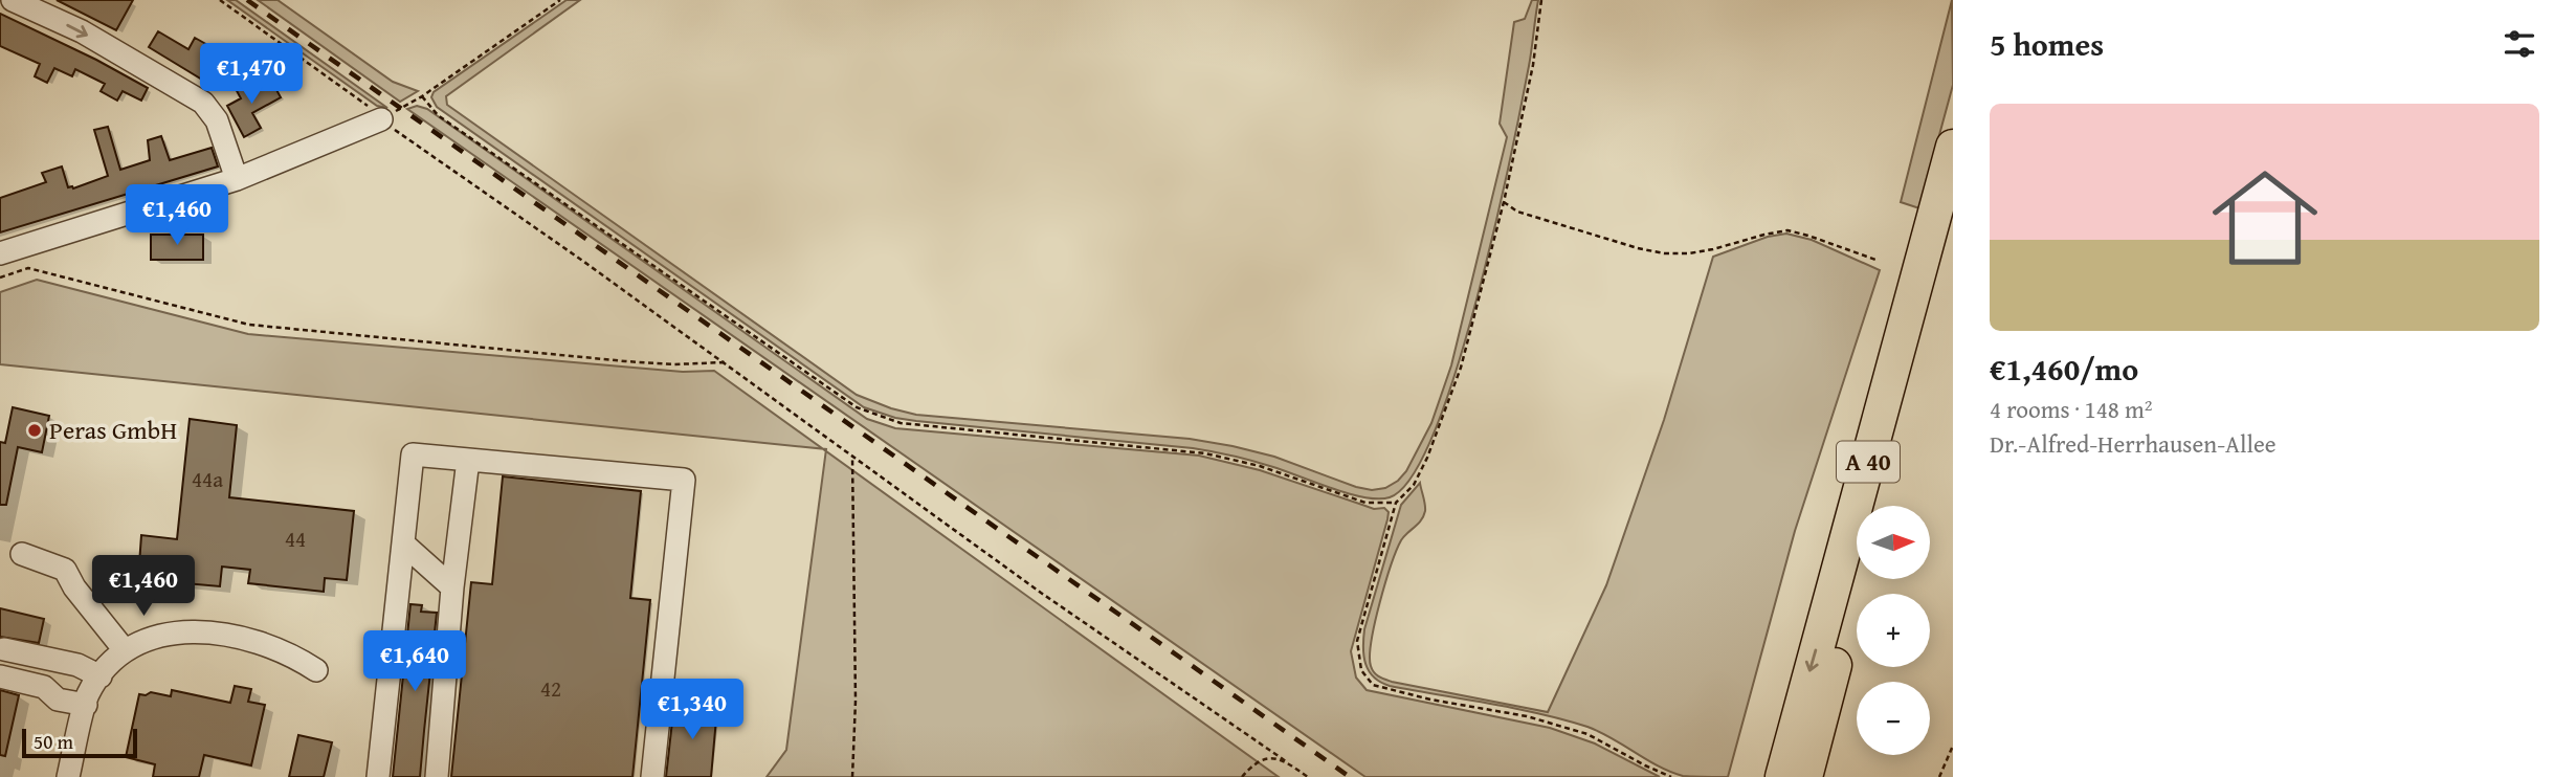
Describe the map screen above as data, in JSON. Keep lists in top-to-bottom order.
{
  "streets": {
    "highway": ["A 40"]
  },
  "places": ["Peras GmbH"],
  "house_numbers": ["44a", "44", "42"],
  "scale_bar": "50 m",
  "north": "right",
  "page": {
    "heading": "5 homes",
    "price": [
      "€1,470",
      "€1,460",
      "€1,460",
      "€1,640",
      "€1,340"
    ],
    "list": [
      {
        "name": "€1,460/mo",
        "note": "4 rooms · 148 m² · Dr.-Alfred-Herrhausen-Allee"
      }
    ],
    "map_buttons": ["+", "−"],
    "scale": "50 m"
  }
}
